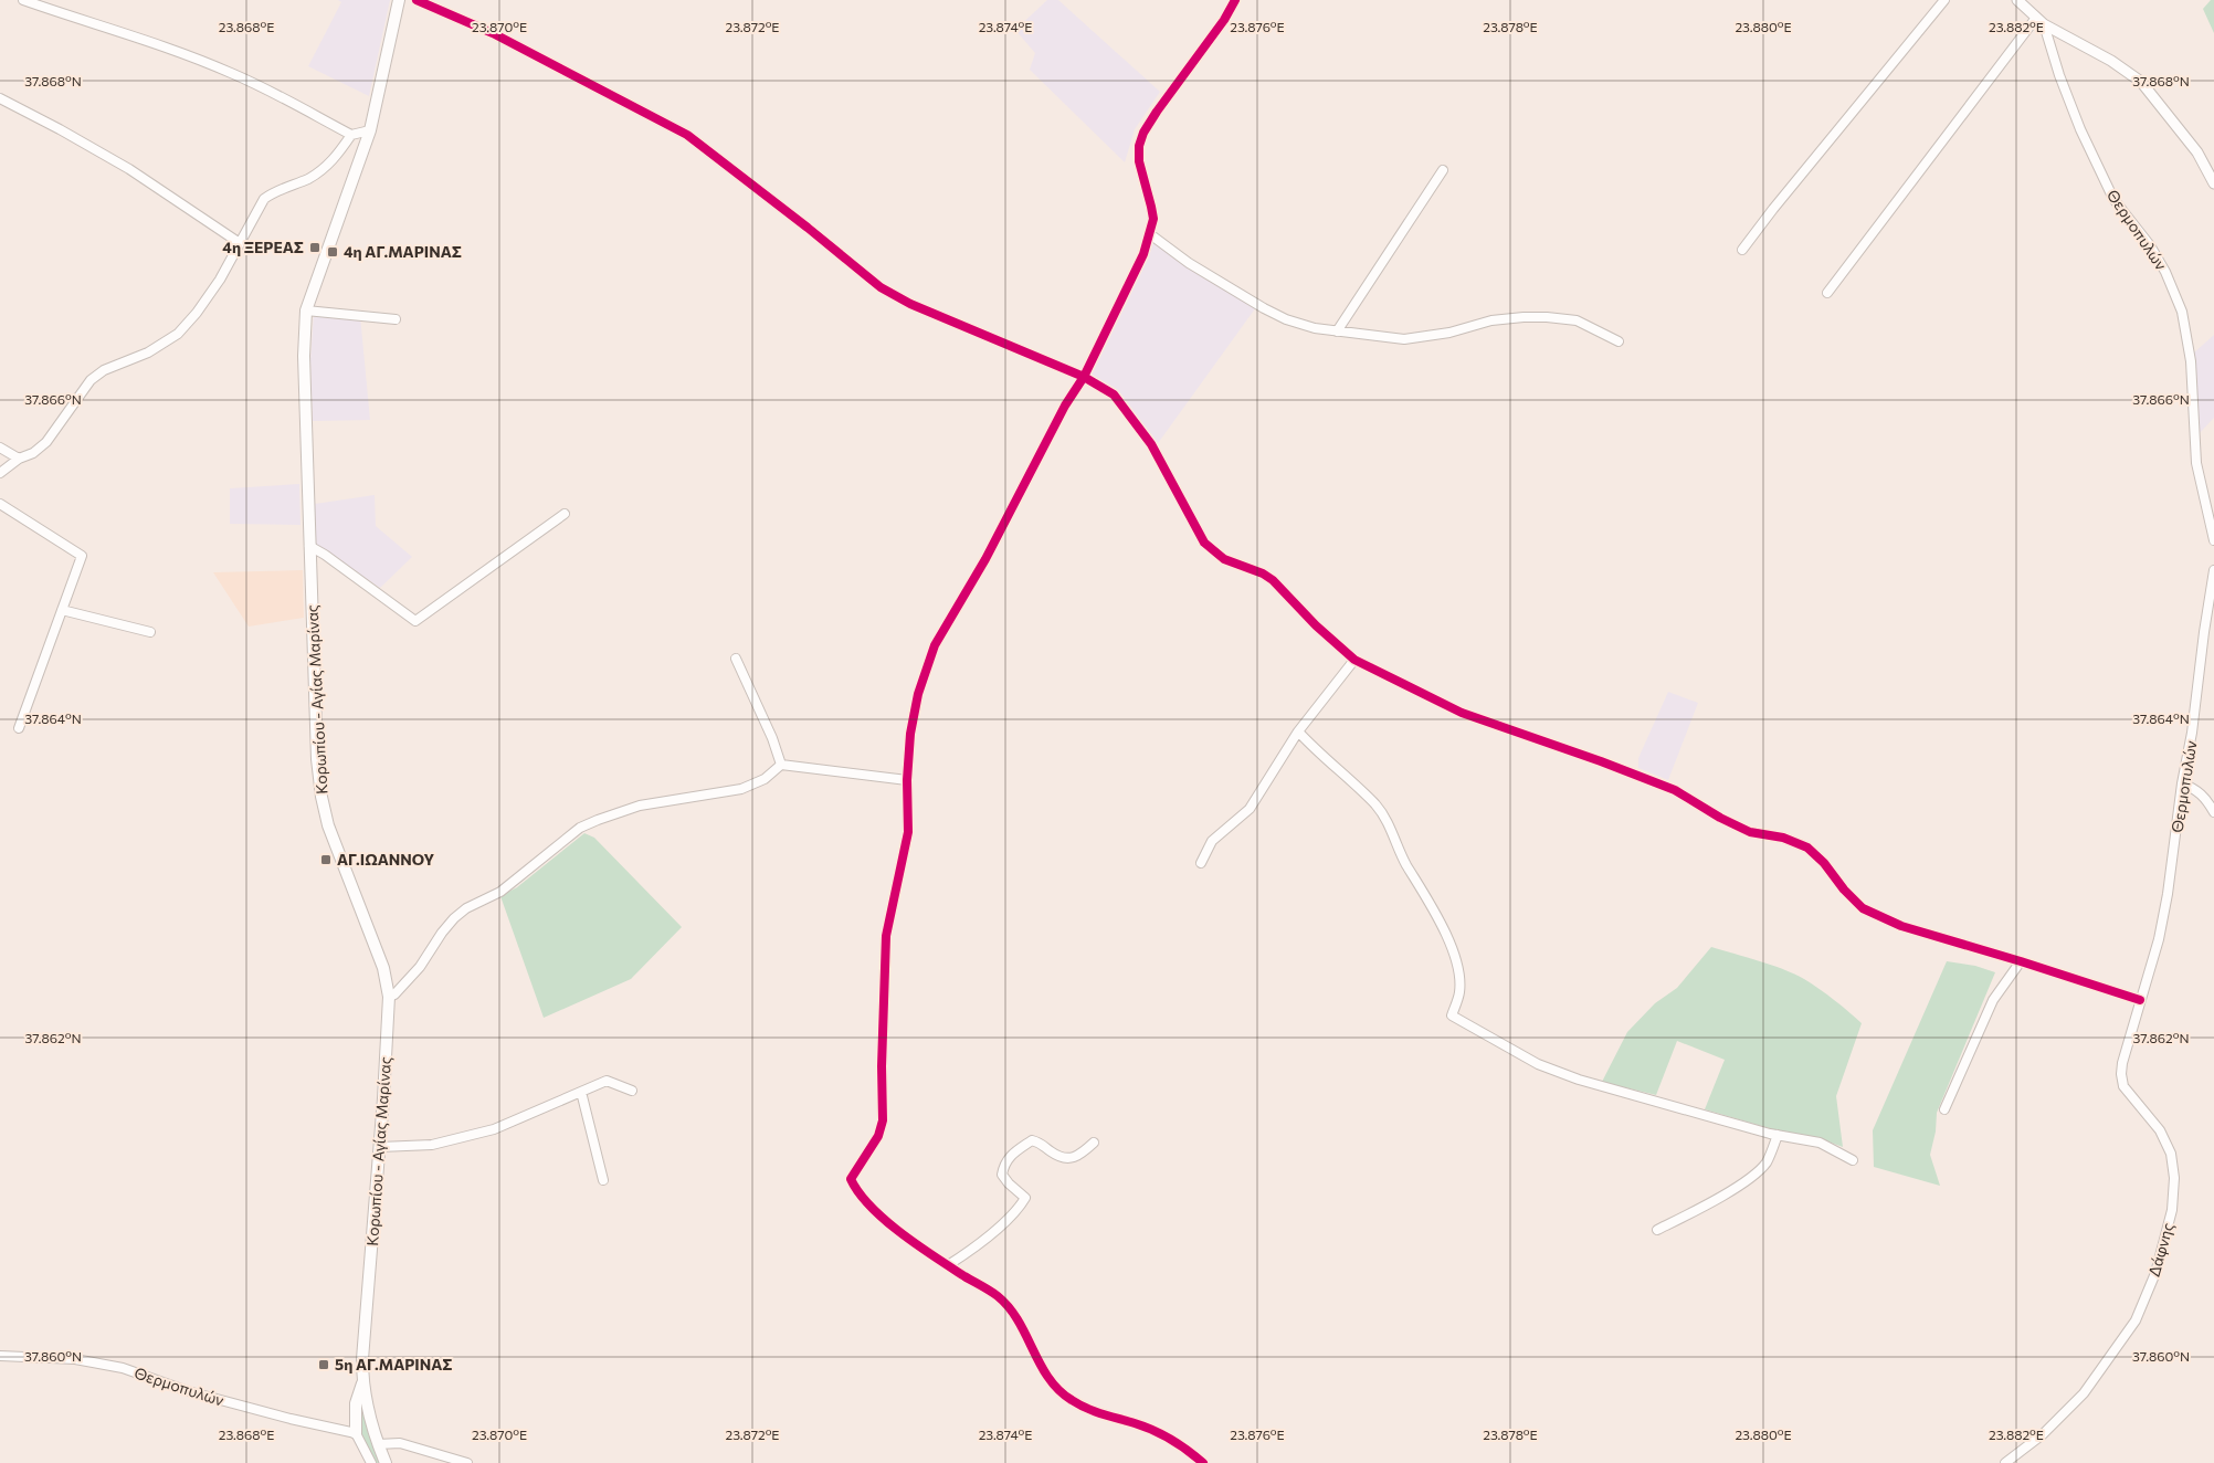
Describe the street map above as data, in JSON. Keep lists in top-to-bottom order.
{
  "streets": {
    "main road": ["Κορωπίου - Αγίας Μαρίνας"],
    "street": ["Θερμοπυλών", "Δάφνης"]
  },
  "crossings": [
    ["Θερμοπυλών", "Δάφνης"]
  ],
  "places": {
    "transit": [
      "4η ΞΕΡΕΑΣ",
      "4η ΑΓ.ΜΑΡΙΝΑΣ",
      "ΑΓ.ΙΩΑΝΝΟΥ",
      "5η ΑΓ.ΜΑΡΙΝΑΣ"
    ]
  },
  "coordinates": [
    "23.868°E",
    "23.870°E",
    "23.872°E",
    "23.874°E",
    "23.876°E",
    "23.878°E",
    "23.880°E",
    "23.882°E",
    "37.868°N",
    "37.866°N",
    "37.864°N",
    "37.862°N",
    "37.860°N"
  ]
}
